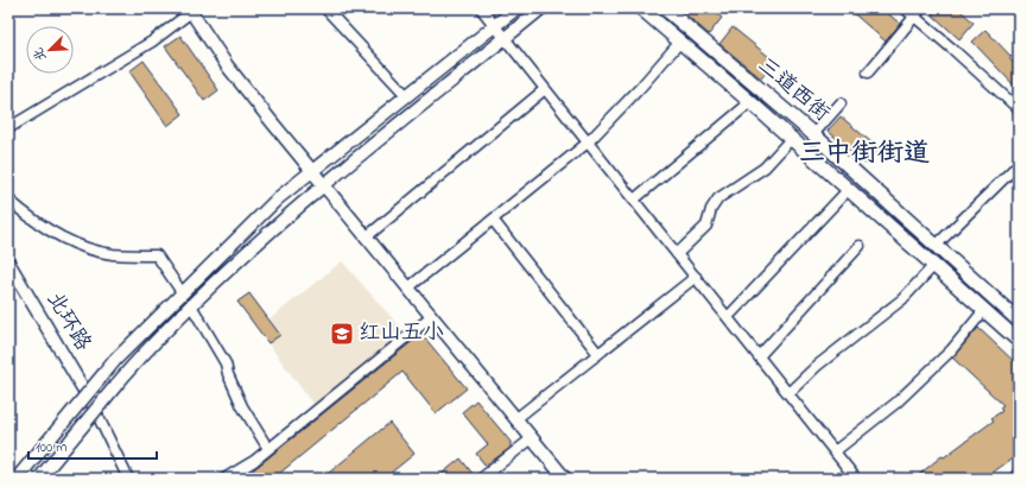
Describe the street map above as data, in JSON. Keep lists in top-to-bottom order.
{
  "streets": {
    "main road": ["三道西街"],
    "street": ["北环路"]
  },
  "districts": ["三中街街道"],
  "places": {
    "school or university": ["红山五小"]
  },
  "scale_bar": "100 m",
  "north": "bottom left"
}
